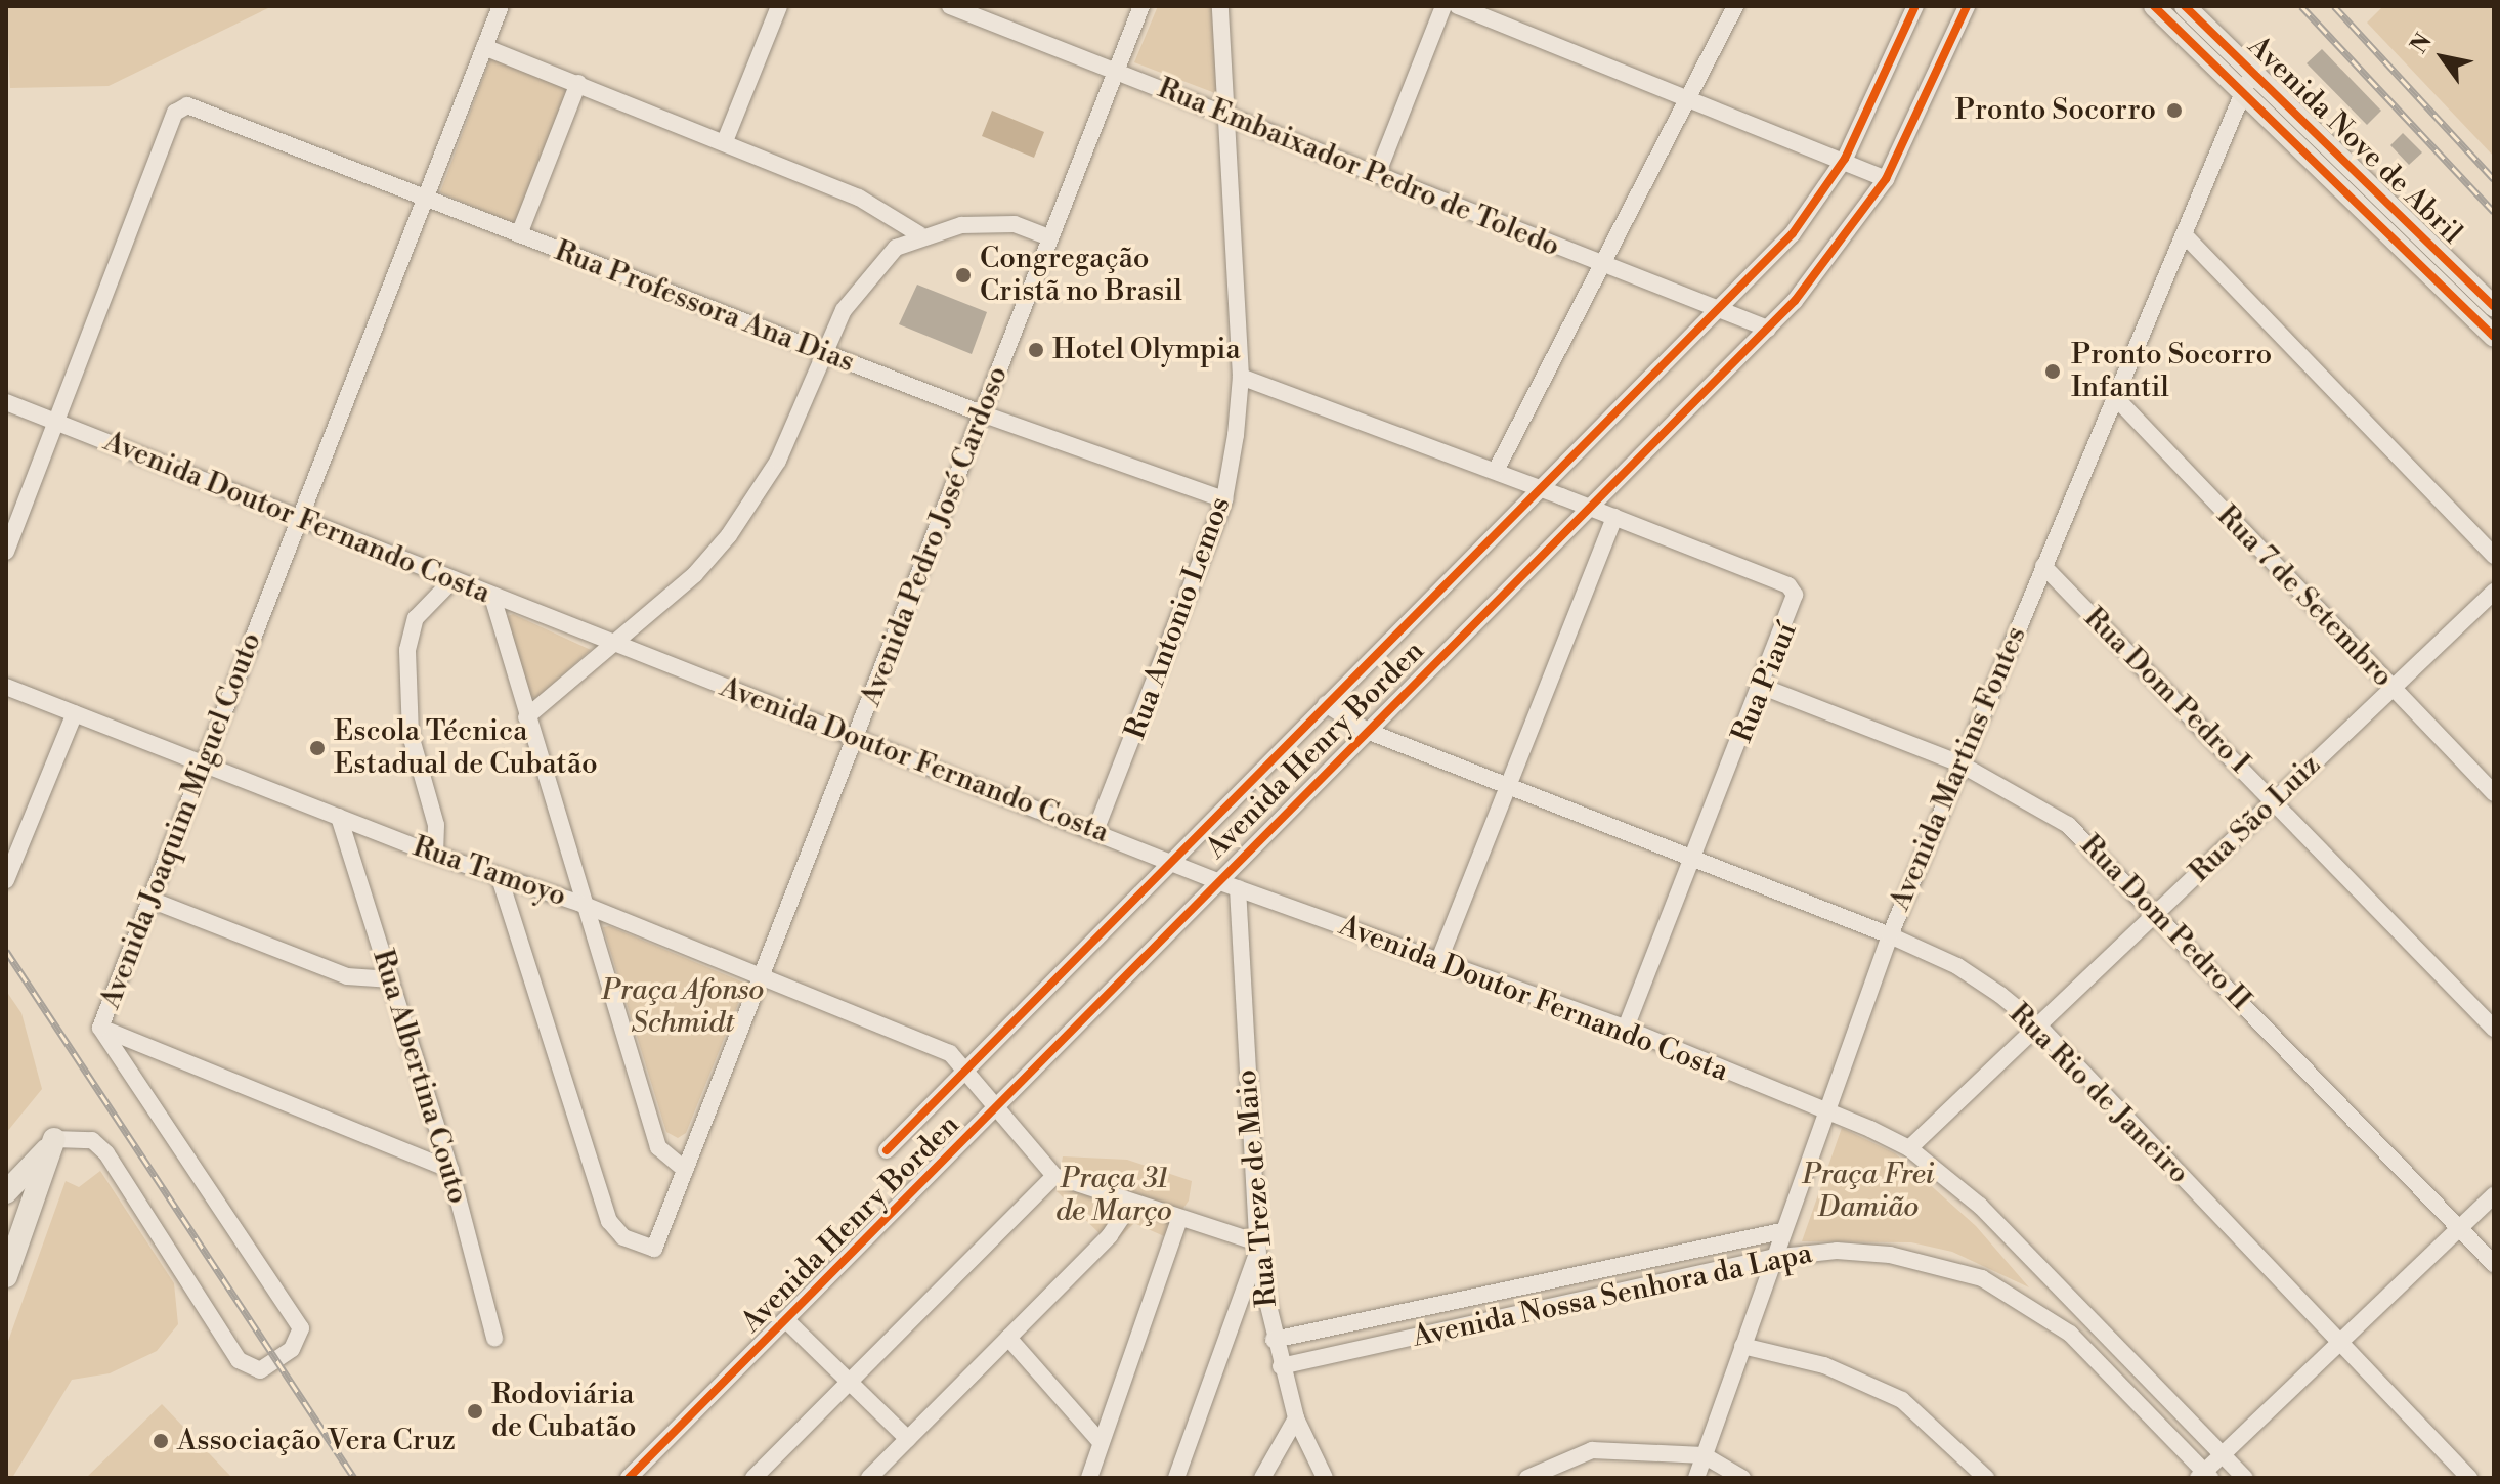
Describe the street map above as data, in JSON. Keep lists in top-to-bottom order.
{
  "streets": {
    "main road": ["Avenida Nove de Abril"],
    "street": [
      "Rua Embaixador Pedro de Toledo",
      "Rua Professora Ana Dias",
      "Avenida Doutor Fernando Costa",
      "Avenida Pedro José Cardoso",
      "Rua 7 de Setembro",
      "Rua Antonio Lemos",
      "Rua Piauí",
      "Rua Dom Pedro I",
      "Avenida Henry Borden",
      "Avenida Martins Fontes",
      "Rua São Luiz",
      "Avenida Joaquim Miguel Couto",
      "Rua Tamoyo",
      "Rua Dom Pedro II",
      "Rua Albertina Couto",
      "Rua Rio de Janeiro",
      "Rua Treze de Maio",
      "Avenida Nossa Senhora da Lapa"
    ]
  },
  "crossings": [
    ["Avenida Nove de Abril", "Avenida Martins Fontes"],
    ["Rua Embaixador Pedro de Toledo", "Avenida Pedro José Cardoso"],
    ["Rua Embaixador Pedro de Toledo", "Rua Antonio Lemos"],
    ["Rua Embaixador Pedro de Toledo", "Avenida Henry Borden"],
    ["Rua Professora Ana Dias", "Avenida Doutor Fernando Costa"],
    ["Rua Professora Ana Dias", "Avenida Pedro José Cardoso"],
    ["Rua Professora Ana Dias", "Rua Antonio Lemos"],
    ["Rua Professora Ana Dias", "Avenida Joaquim Miguel Couto"],
    ["Avenida Doutor Fernando Costa", "Avenida Pedro José Cardoso"],
    ["Avenida Doutor Fernando Costa", "Rua Antonio Lemos"],
    ["Avenida Doutor Fernando Costa", "Rua Piauí"],
    ["Avenida Doutor Fernando Costa", "Avenida Henry Borden"],
    ["Avenida Doutor Fernando Costa", "Avenida Martins Fontes"],
    ["Avenida Doutor Fernando Costa", "Avenida Joaquim Miguel Couto"],
    ["Avenida Doutor Fernando Costa", "Rua Treze de Maio"],
    ["Avenida Pedro José Cardoso", "Rua Tamoyo"],
    ["Rua 7 de Setembro", "Avenida Martins Fontes"],
    ["Rua 7 de Setembro", "Rua São Luiz"],
    ["Rua Antonio Lemos", "Rua Piauí"],
    ["Rua Piauí", "Avenida Henry Borden"],
    ["Rua Piauí", "Rua Dom Pedro II"],
    ["Rua Piauí", "Rua Rio de Janeiro"],
    ["Rua Dom Pedro I", "Avenida Martins Fontes"],
    ["Rua Dom Pedro I", "Rua São Luiz"],
    ["Avenida Henry Borden", "Rua Tamoyo"],
    ["Avenida Henry Borden", "Rua Rio de Janeiro"],
    ["Avenida Martins Fontes", "Rua Dom Pedro II"],
    ["Avenida Martins Fontes", "Rua Rio de Janeiro"],
    ["Avenida Martins Fontes", "Avenida Nossa Senhora da Lapa"],
    ["Rua São Luiz", "Rua Dom Pedro II"],
    ["Rua São Luiz", "Rua Rio de Janeiro"],
    ["Avenida Joaquim Miguel Couto", "Rua Tamoyo"],
    ["Rua Tamoyo", "Rua Albertina Couto"],
    ["Rua Treze de Maio", "Avenida Nossa Senhora da Lapa"]
  ],
  "parks": ["Praça Afonso Schmidt", "Praça Frei Damião", "Praça 31 de Março"],
  "places": [
    "Pronto Socorro",
    "Congregação Cristã no Brasil",
    "Hotel Olympia",
    "Pronto Socorro Infantil",
    "Escola Técnica Estadual de Cubatão",
    "Rodoviária de Cubatão",
    "Associação Vera Cruz"
  ],
  "north": "top left"
}
